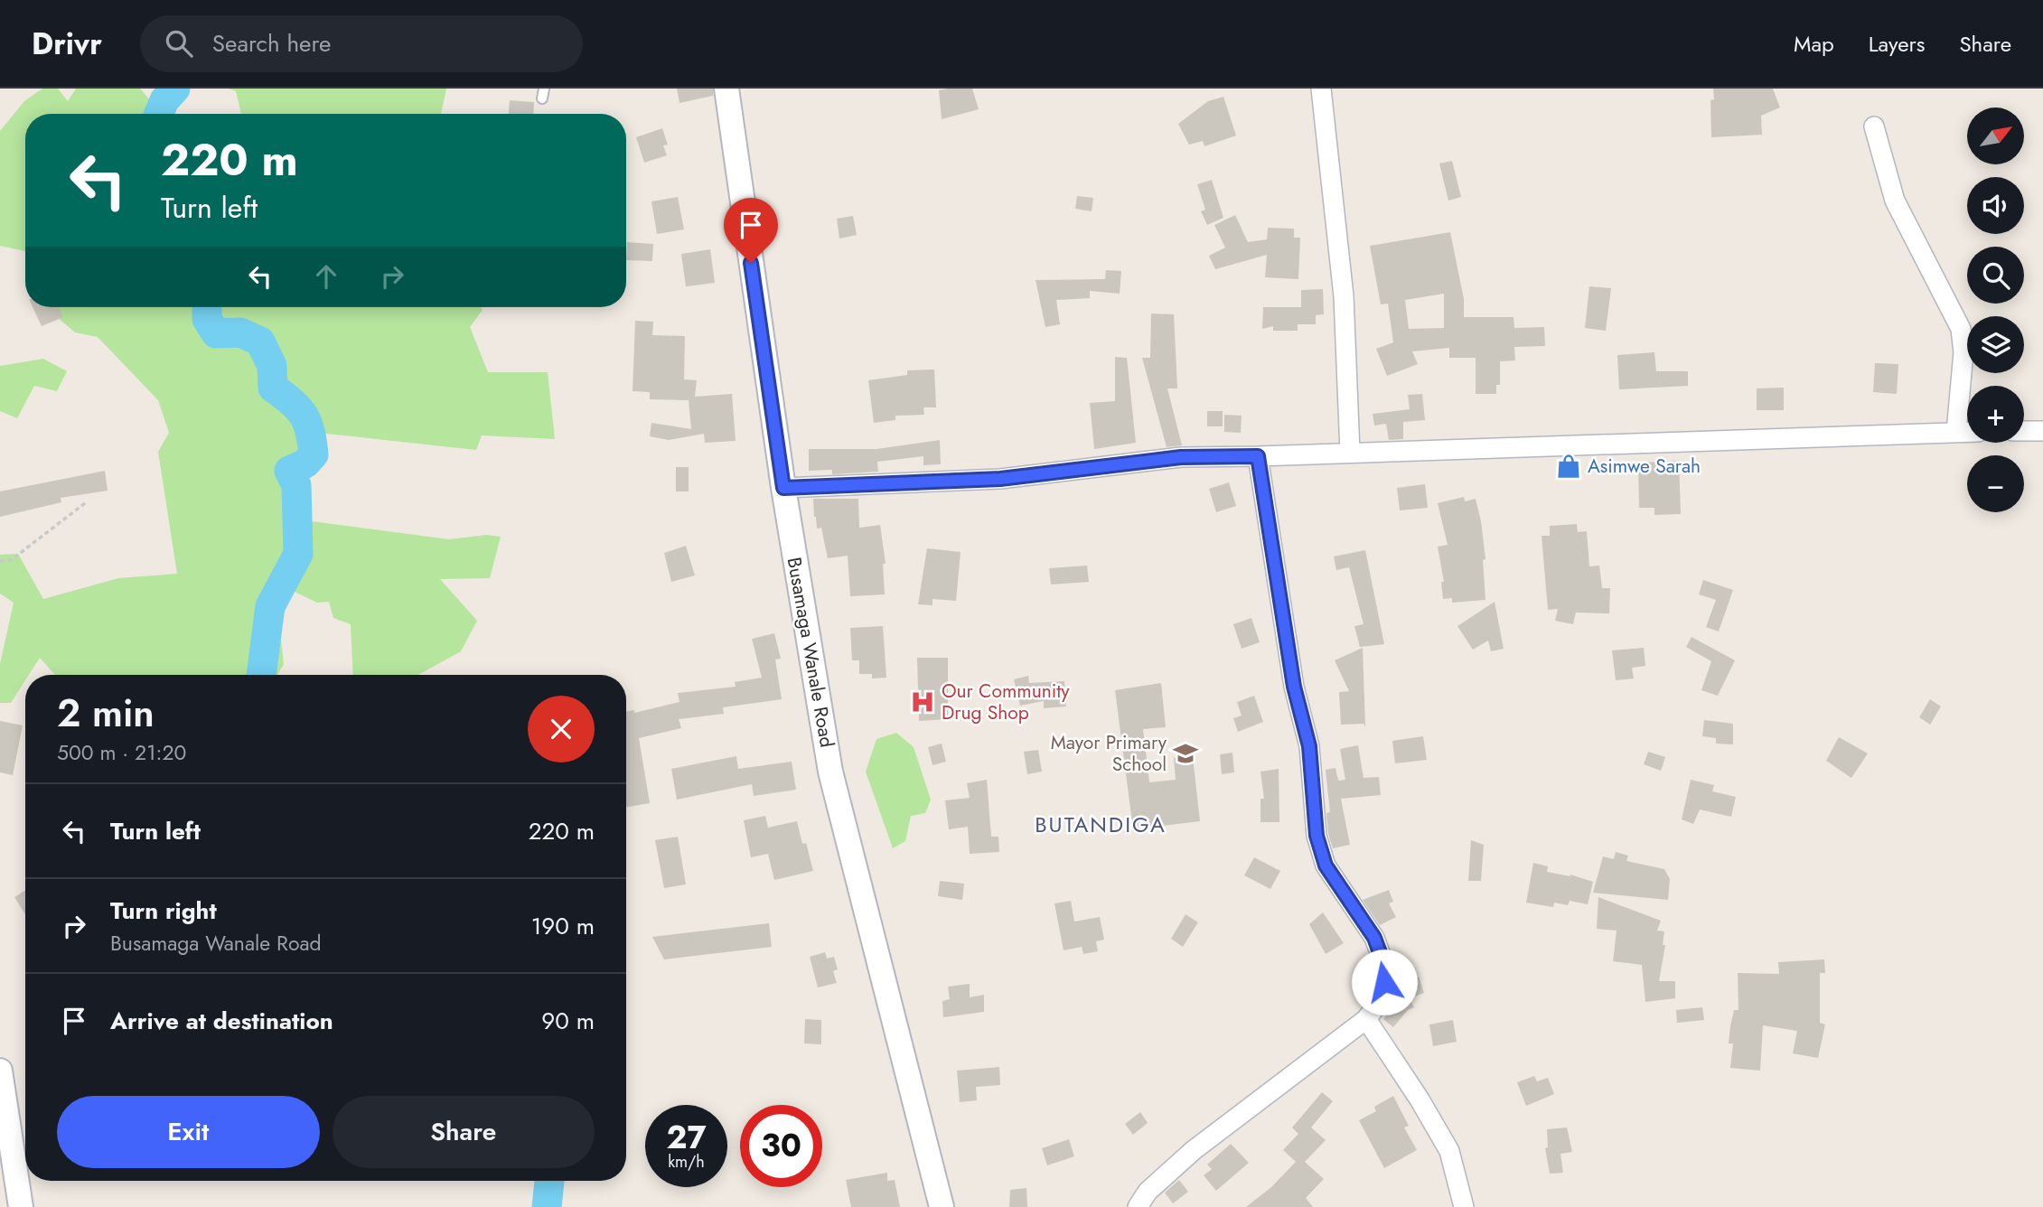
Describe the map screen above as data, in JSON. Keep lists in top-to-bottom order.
{
  "streets": {
    "street": ["Busamaga Wanale Road"]
  },
  "districts": ["BUTANDIGA"],
  "places": {
    "shop": ["Asimwe Sarah"],
    "hospital": ["Our Community Drug Shop"],
    "school or university": ["Mayor Primary School"]
  },
  "north": "top right",
  "page": {
    "header": "Drivr",
    "search": "Search here",
    "nav": ["Map", "Layers", "Share"],
    "map_buttons": ["+", "−"],
    "turn": ["220 m", "Turn left"],
    "heading": ["2 min", "500 m · 21:20"],
    "list": [
      {
        "name": "Turn left",
        "value": "220 m"
      },
      {
        "name": "Turn right",
        "note": "Busamaga Wanale Road",
        "value": "190 m"
      },
      {
        "name": "Arrive at destination",
        "value": "90 m"
      }
    ],
    "buttons": ["Exit", "Share"],
    "speed": "27 km/h",
    "limit": "30"
  }
}
